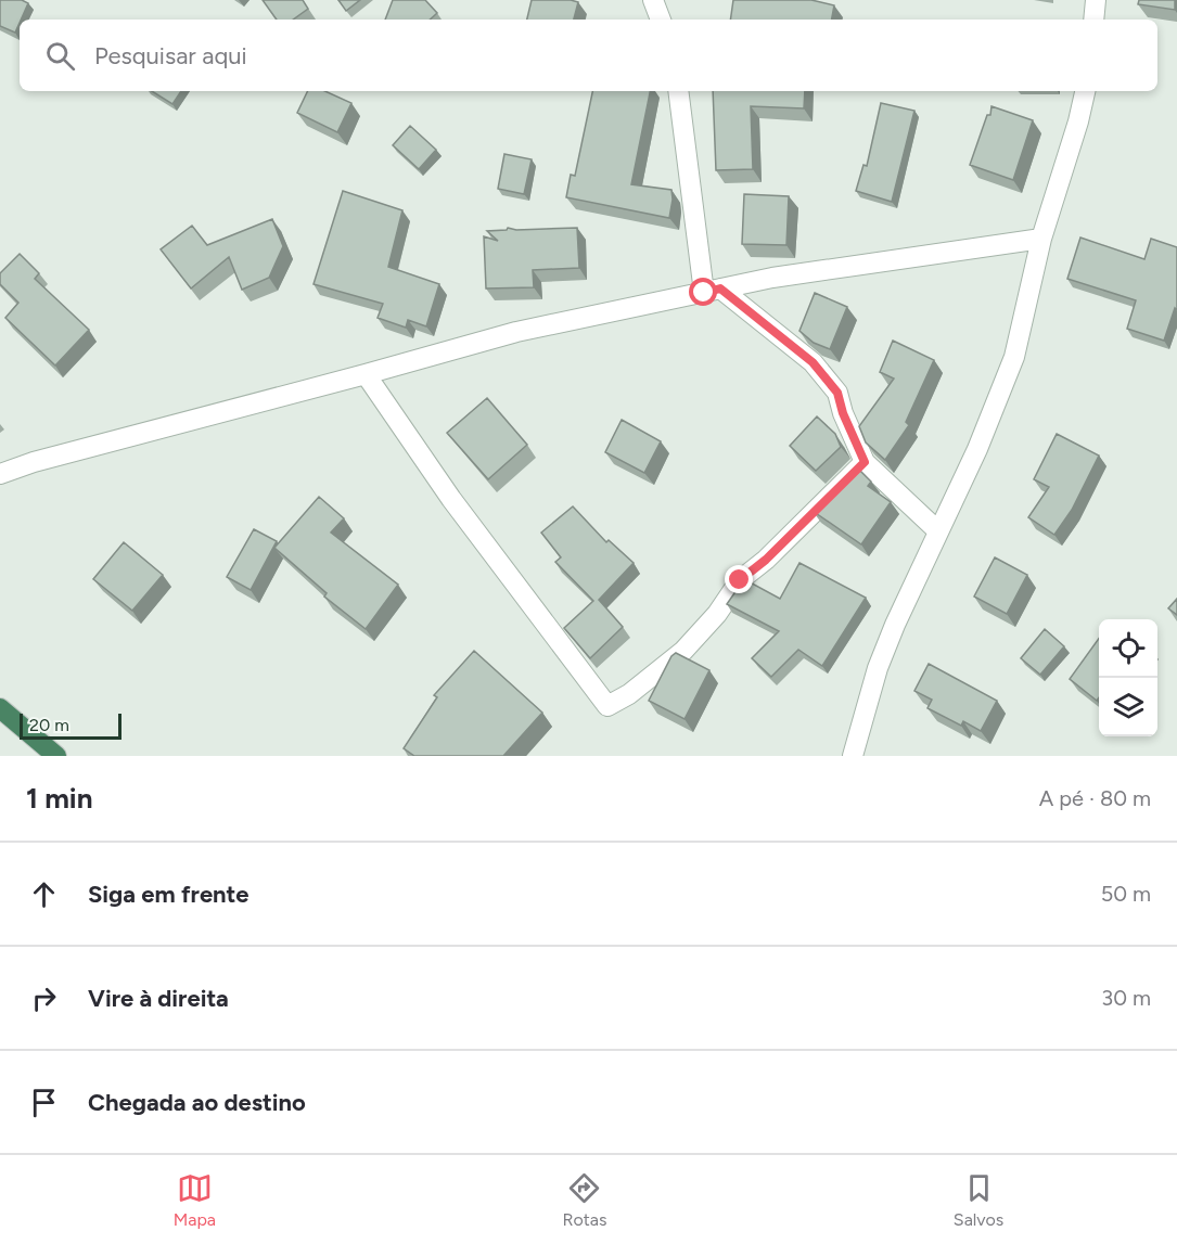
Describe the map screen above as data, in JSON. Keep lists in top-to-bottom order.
{
  "scale_bar": "20 m",
  "page": {
    "search": "Pesquisar aqui",
    "scale": "20 m",
    "heading": ["1 min", "A pé · 80 m"],
    "list": [
      ["Siga em frente", "50 m"],
      ["Vire à direita", "30 m"],
      "Chegada ao destino"
    ],
    "nav": ["Mapa", "Rotas", "Salvos"]
  }
}
